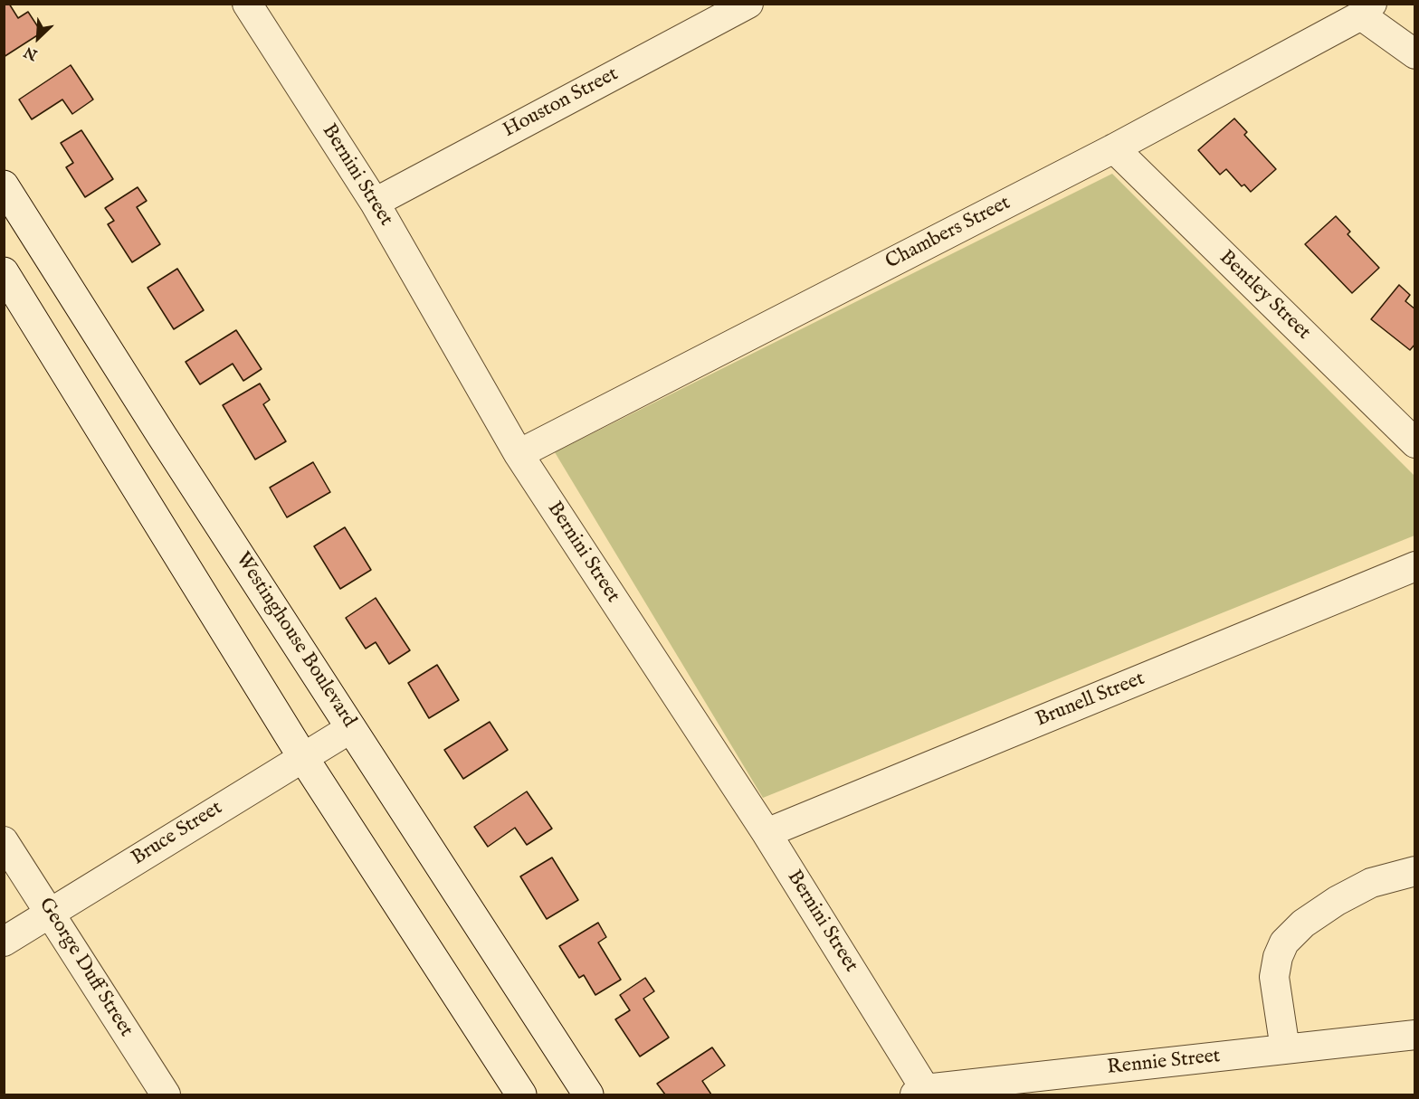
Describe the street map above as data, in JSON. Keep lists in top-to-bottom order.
{
  "streets": {
    "street": [
      "Houston Street",
      "Bernini Street",
      "Chambers Street",
      "Bentley Street",
      "Westinghouse Boulevard",
      "Brunell Street",
      "Bruce Street",
      "George Duff Street",
      "Rennie Street"
    ]
  },
  "crossings": [
    ["Houston Street", "Bernini Street"],
    ["Bernini Street", "Chambers Street"],
    ["Bernini Street", "Brunell Street"],
    ["Bernini Street", "Rennie Street"],
    ["Chambers Street", "Bentley Street"],
    ["Westinghouse Boulevard", "Bruce Street"],
    ["Bruce Street", "George Duff Street"]
  ],
  "north": "bottom left"
}
